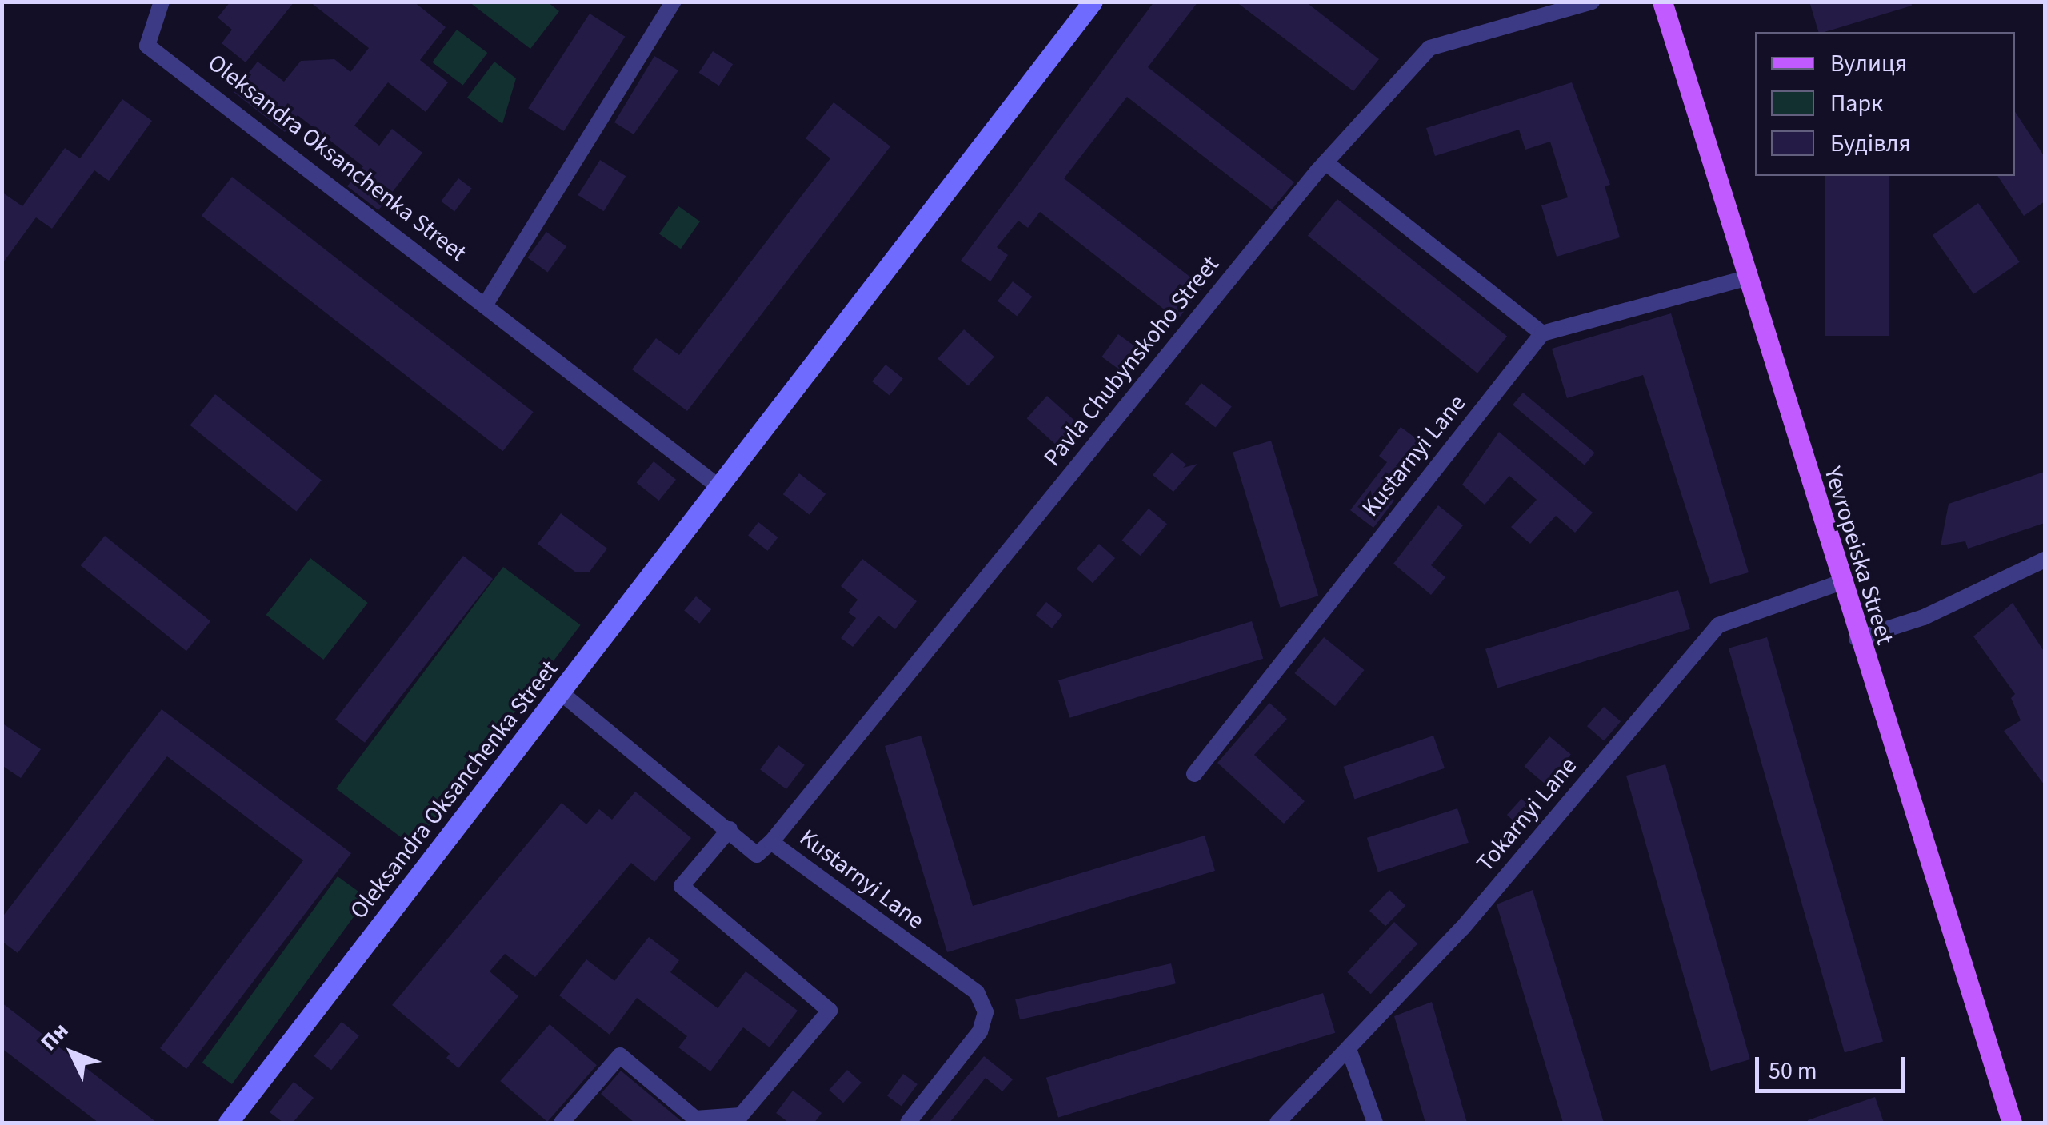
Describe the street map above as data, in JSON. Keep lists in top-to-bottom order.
{
  "streets": {
    "main road": ["Oleksandra Oksanchenka Street", "Yevropeiska Street"],
    "street": ["Pavla Chubynskoho Street", "Kustarnyi Lane", "Tokarnyi Lane"]
  },
  "crossings": [
    ["Oleksandra Oksanchenka Street", "Kustarnyi Lane"],
    ["Pavla Chubynskoho Street", "Kustarnyi Lane"],
    ["Yevropeiska Street", "Tokarnyi Lane"]
  ],
  "legend": ["Вулиця", "Парк", "Будівля"],
  "scale_bar": "50 m",
  "north": "top left"
}
